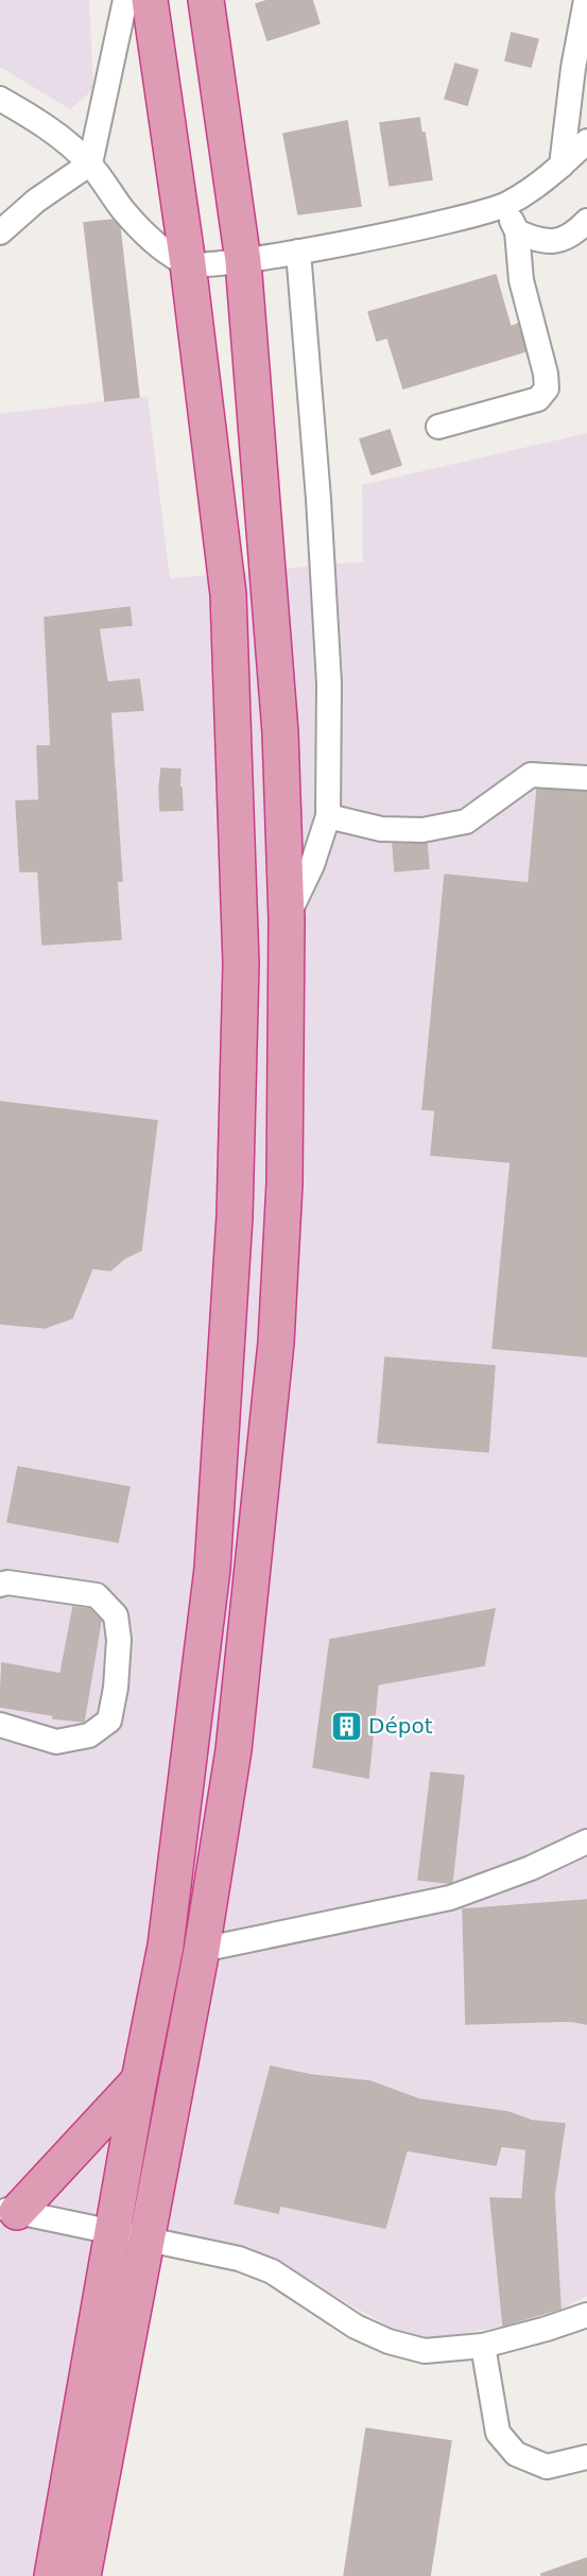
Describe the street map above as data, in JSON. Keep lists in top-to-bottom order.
{
  "places": {
    "building": ["Dépot"]
  }
}
